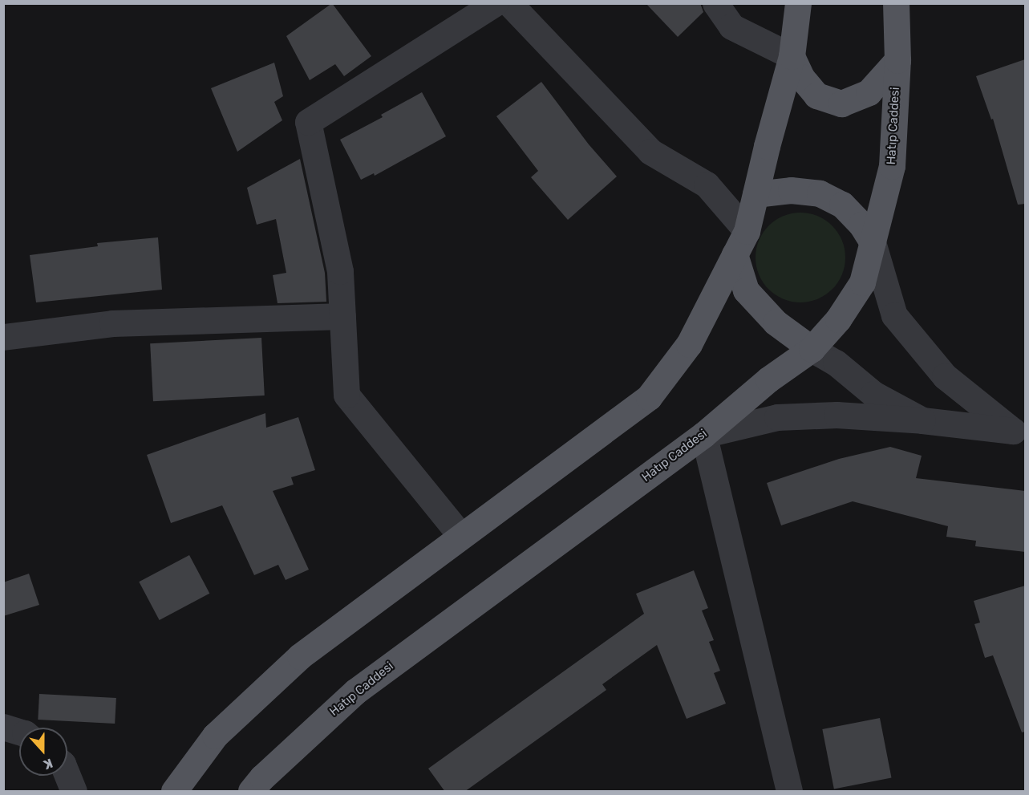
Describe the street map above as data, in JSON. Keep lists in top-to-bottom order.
{
  "streets": {
    "main road": ["Hatıp Caddesi"]
  },
  "north": "bottom"
}
